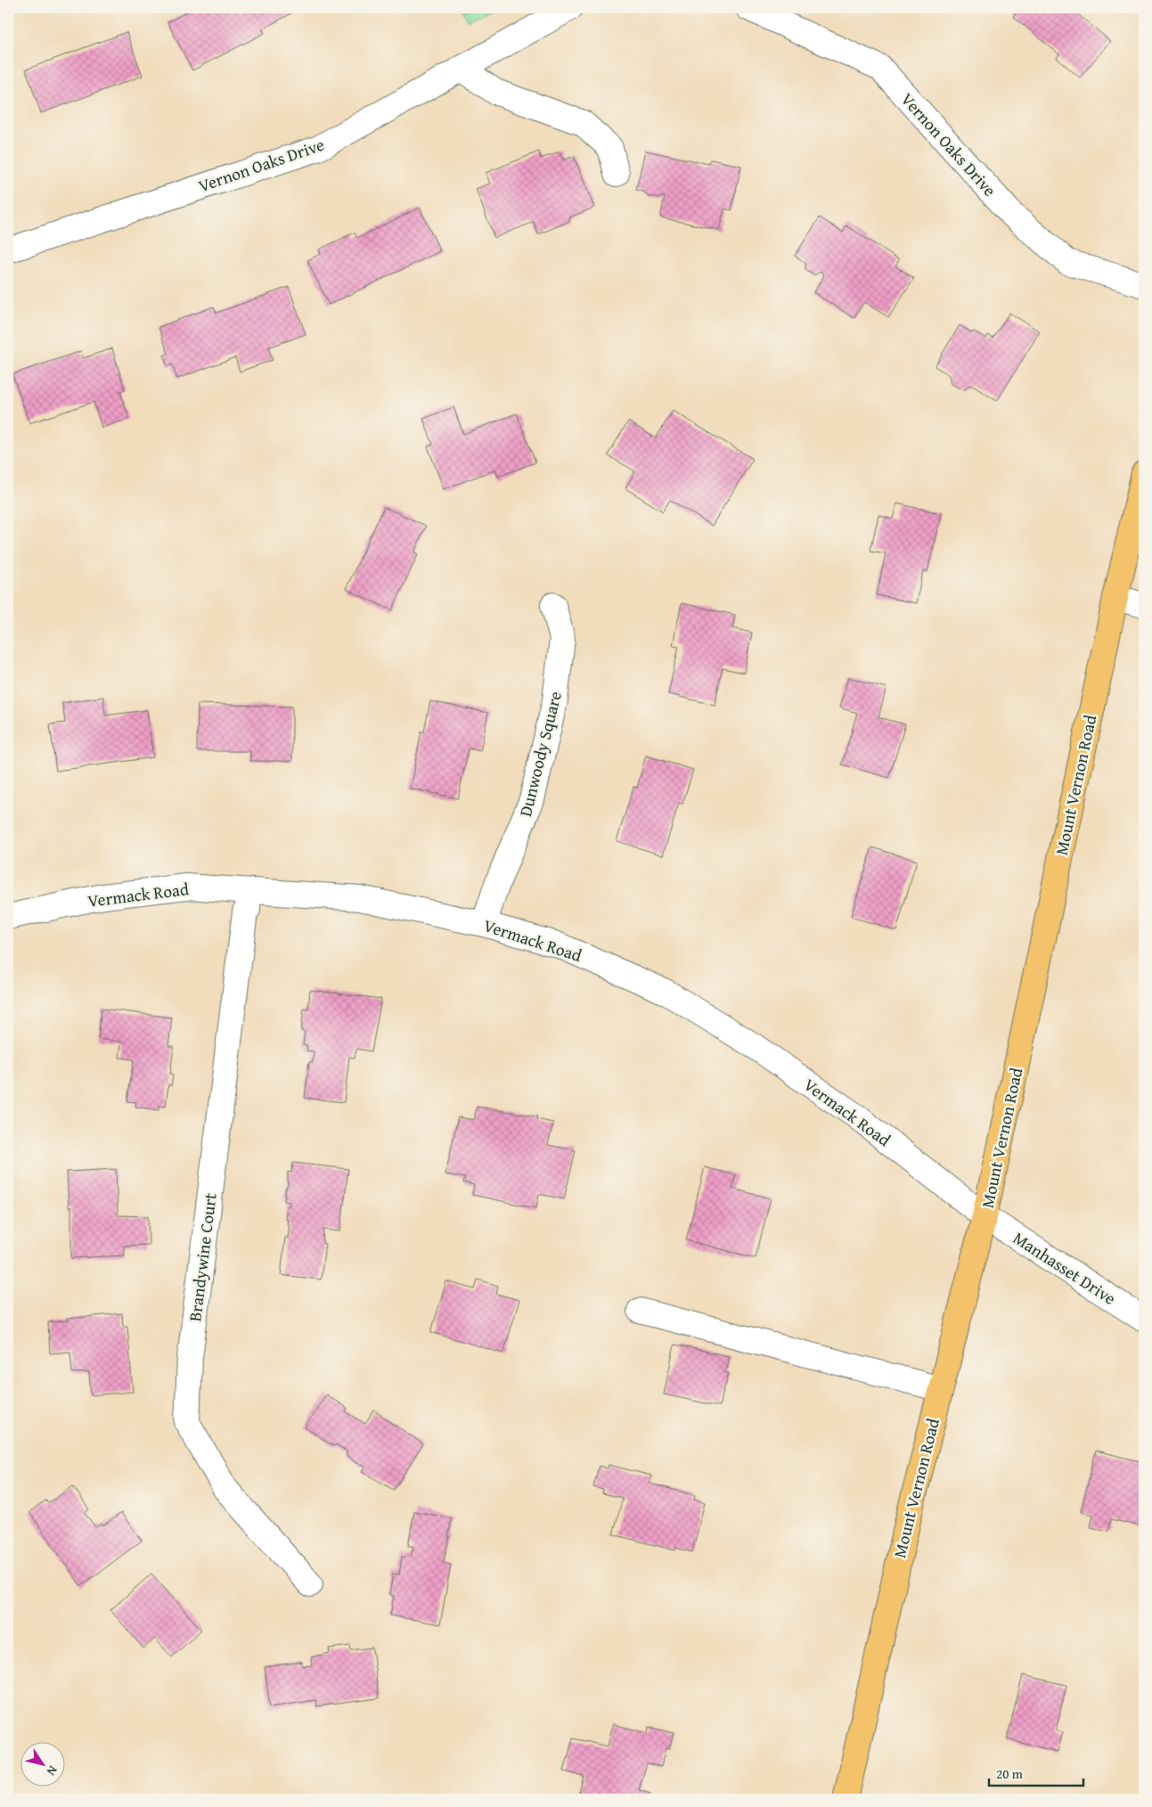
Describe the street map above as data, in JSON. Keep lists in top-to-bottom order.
{
  "streets": {
    "main road": ["Mount Vernon Road"],
    "street": [
      "Vernon Oaks Drive",
      "Dunwoody Square",
      "Vermack Road",
      "Brandywine Court",
      "Manhasset Drive"
    ]
  },
  "crossings": [
    ["Dunwoody Square", "Vermack Road"],
    ["Mount Vernon Road", "Vermack Road"],
    ["Mount Vernon Road", "Manhasset Drive"],
    ["Vermack Road", "Brandywine Court"],
    ["Vermack Road", "Manhasset Drive"]
  ],
  "scale_bar": "20 m",
  "north": "bottom right"
}
